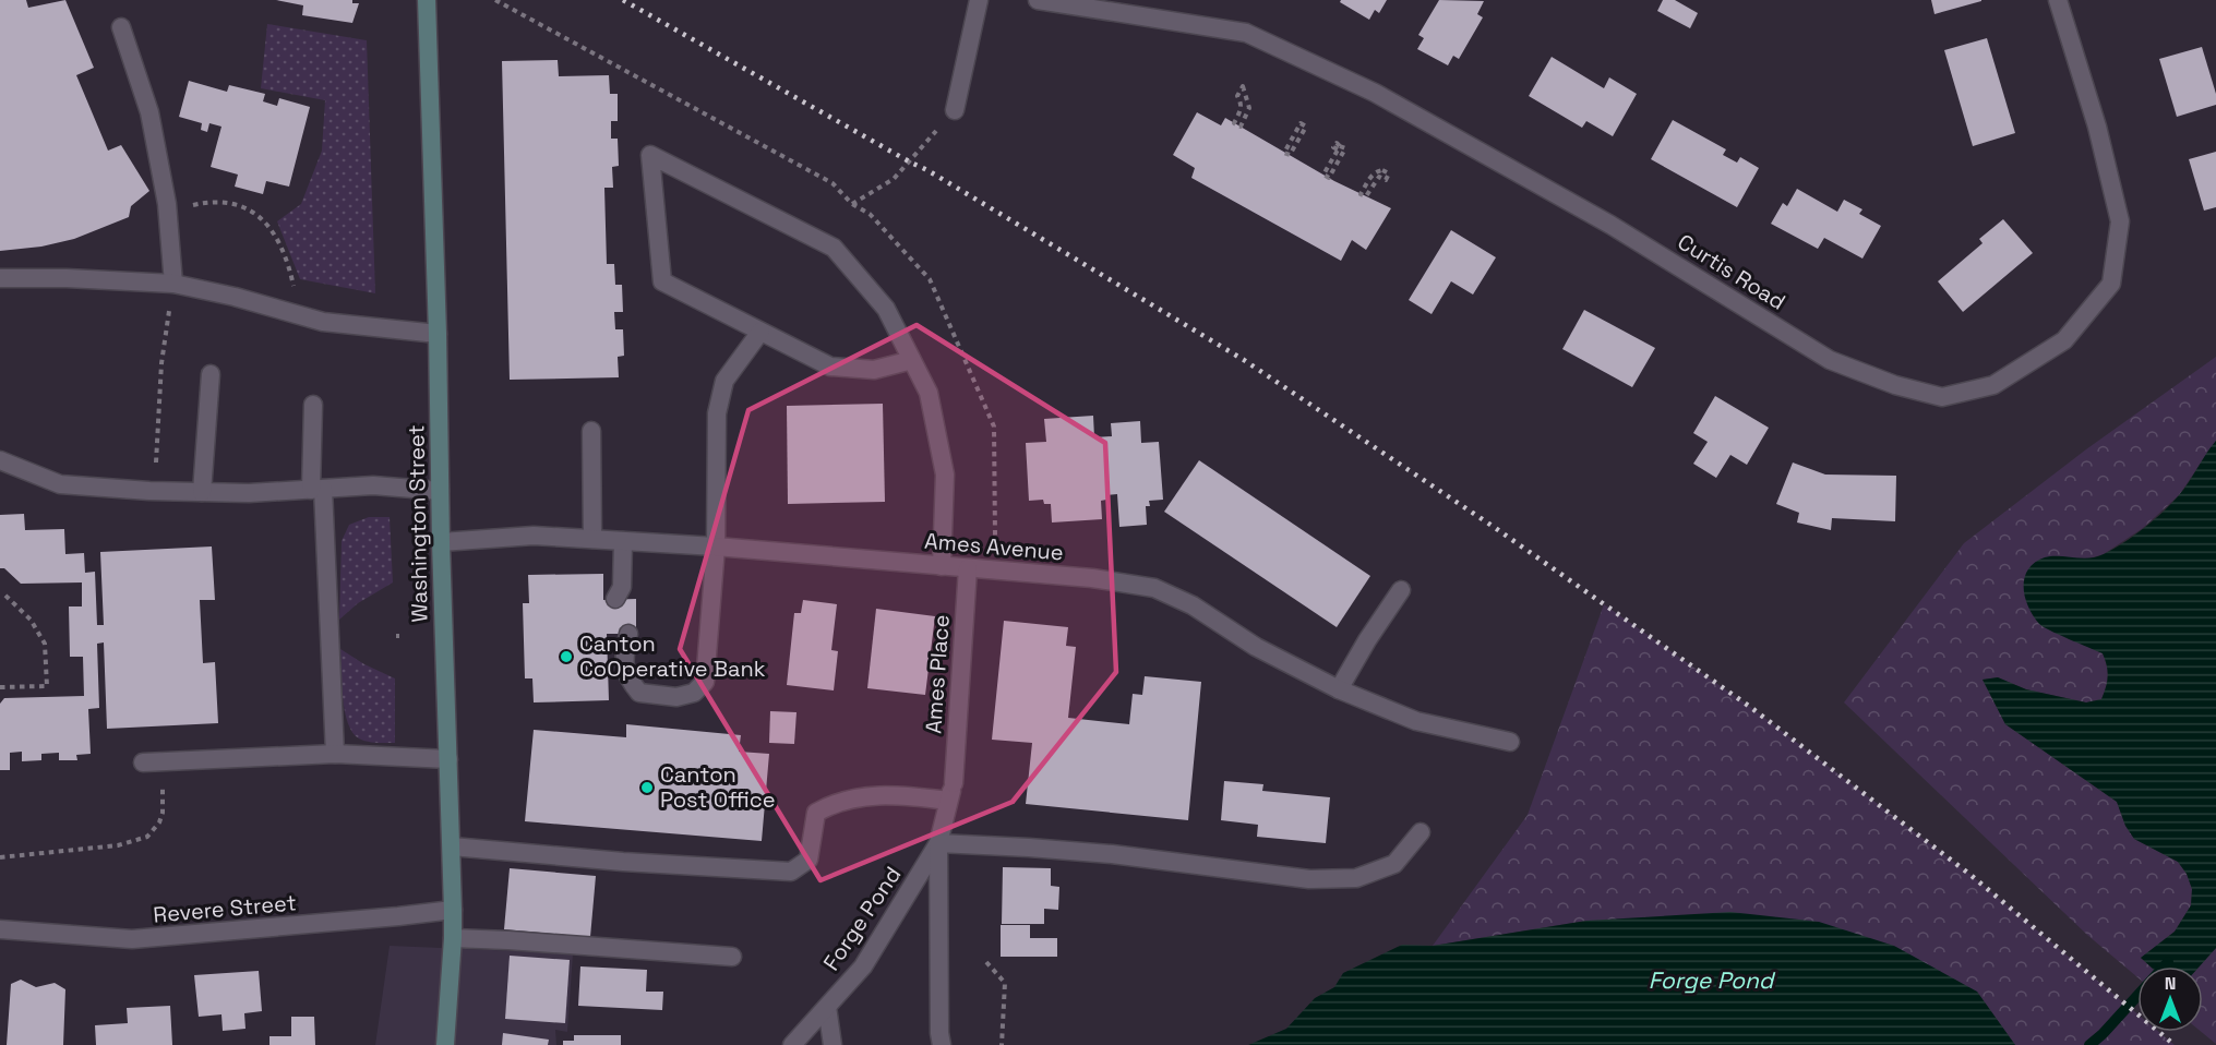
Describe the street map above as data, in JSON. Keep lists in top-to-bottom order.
{
  "streets": {
    "main road": ["Washington Street"],
    "street": [
      "Curtis Road",
      "Ames Avenue",
      "Ames Place",
      "Revere Street",
      "Forge Pond"
    ]
  },
  "crossings": [
    ["Washington Street", "Ames Avenue"],
    ["Washington Street", "Revere Street"],
    ["Ames Avenue", "Ames Place"],
    ["Ames Place", "Forge Pond"]
  ],
  "water": ["Forge Pond"],
  "places": ["Canton CoOperative Bank", "Canton Post Office"],
  "north": "top"
}
